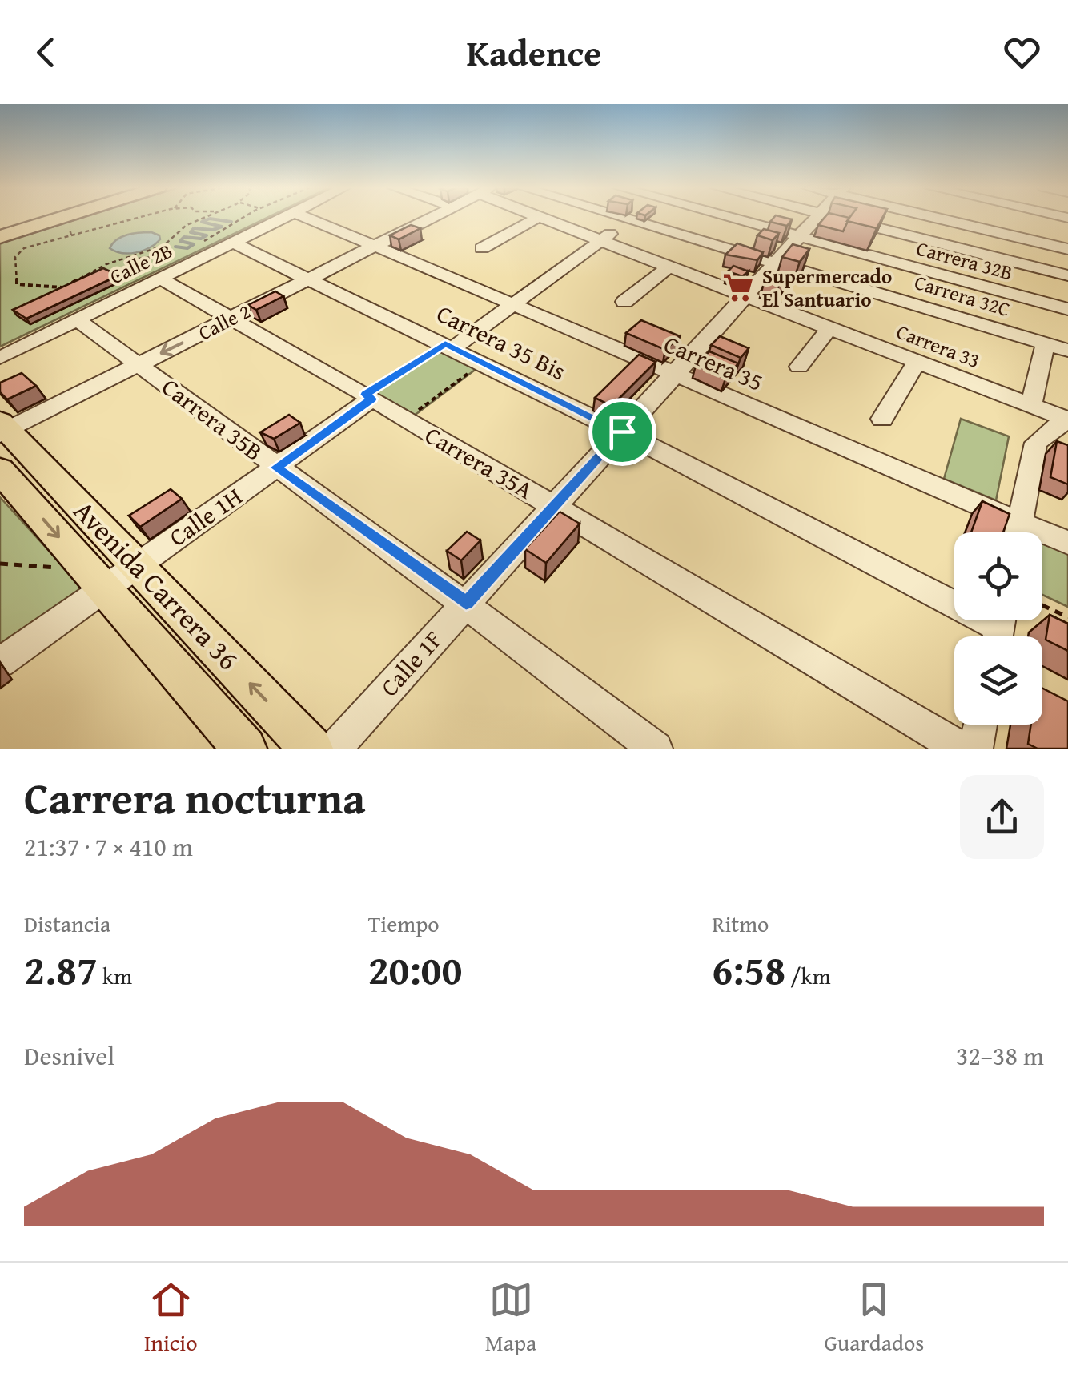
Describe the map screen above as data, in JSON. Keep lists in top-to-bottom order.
{
  "streets": {
    "main road": ["Avenida Carrera 36"],
    "street": [
      "Carrera 32B",
      "Calle 2B",
      "Carrera 32C",
      "Calle 2",
      "Carrera 35 Bis",
      "Carrera 33",
      "Carrera 35",
      "Carrera 35B",
      "Carrera 35A",
      "Calle 1H",
      "Calle 1F"
    ]
  },
  "crossings": [
    ["Carrera 32B", "Calle 1F"],
    ["Calle 2B", "Carrera 35 Bis"],
    ["Calle 2B", "Carrera 35B"],
    ["Calle 2B", "Carrera 35A"],
    ["Carrera 32C", "Calle 1F"],
    ["Calle 2", "Carrera 35 Bis"],
    ["Calle 2", "Carrera 35"],
    ["Calle 2", "Carrera 35B"],
    ["Calle 2", "Carrera 35A"],
    ["Calle 2", "Avenida Carrera 36"],
    ["Carrera 35 Bis", "Calle 1F"],
    ["Carrera 33", "Calle 1F"],
    ["Carrera 35", "Calle 1F"],
    ["Carrera 35B", "Calle 1H"],
    ["Carrera 35B", "Calle 1F"],
    ["Carrera 35A", "Calle 1H"],
    ["Carrera 35A", "Calle 1F"],
    ["Calle 1H", "Avenida Carrera 36"]
  ],
  "places": {
    "supermarket": ["Supermercado El Santuario"]
  },
  "page": {
    "header": "Kadence",
    "heading": ["Carrera nocturna", "21:37 · 7 × 410 m"],
    "stats": [
      ["Distancia", "2.87 km"],
      ["Tiempo", "20:00"],
      ["Ritmo", "6:58 /km"]
    ],
    "chart": ["Desnivel", "32–38 m"],
    "tabs": ["Inicio", "Mapa", "Guardados"]
  }
}
